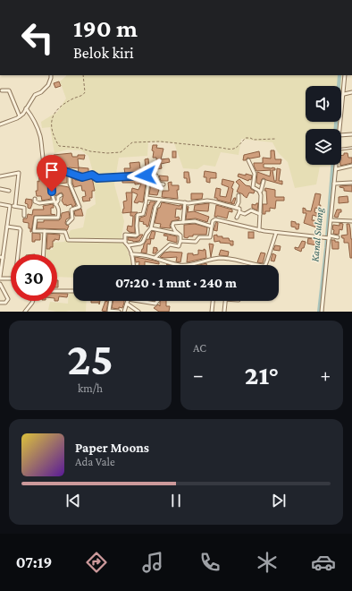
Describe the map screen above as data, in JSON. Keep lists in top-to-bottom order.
{
  "water": ["Kanal Sulang"],
  "page": {
    "turn": ["190 m", "Belok kiri"],
    "limit": "30",
    "trip": "07:20 · 1 mnt · 240 m",
    "tile": [
      ["25", "km/h"],
      "AC"
    ],
    "heat": ["−", "21°", "+"],
    "song": ["Paper Moons", "Ada Vale"],
    "tabs": "07:19"
  }
}
